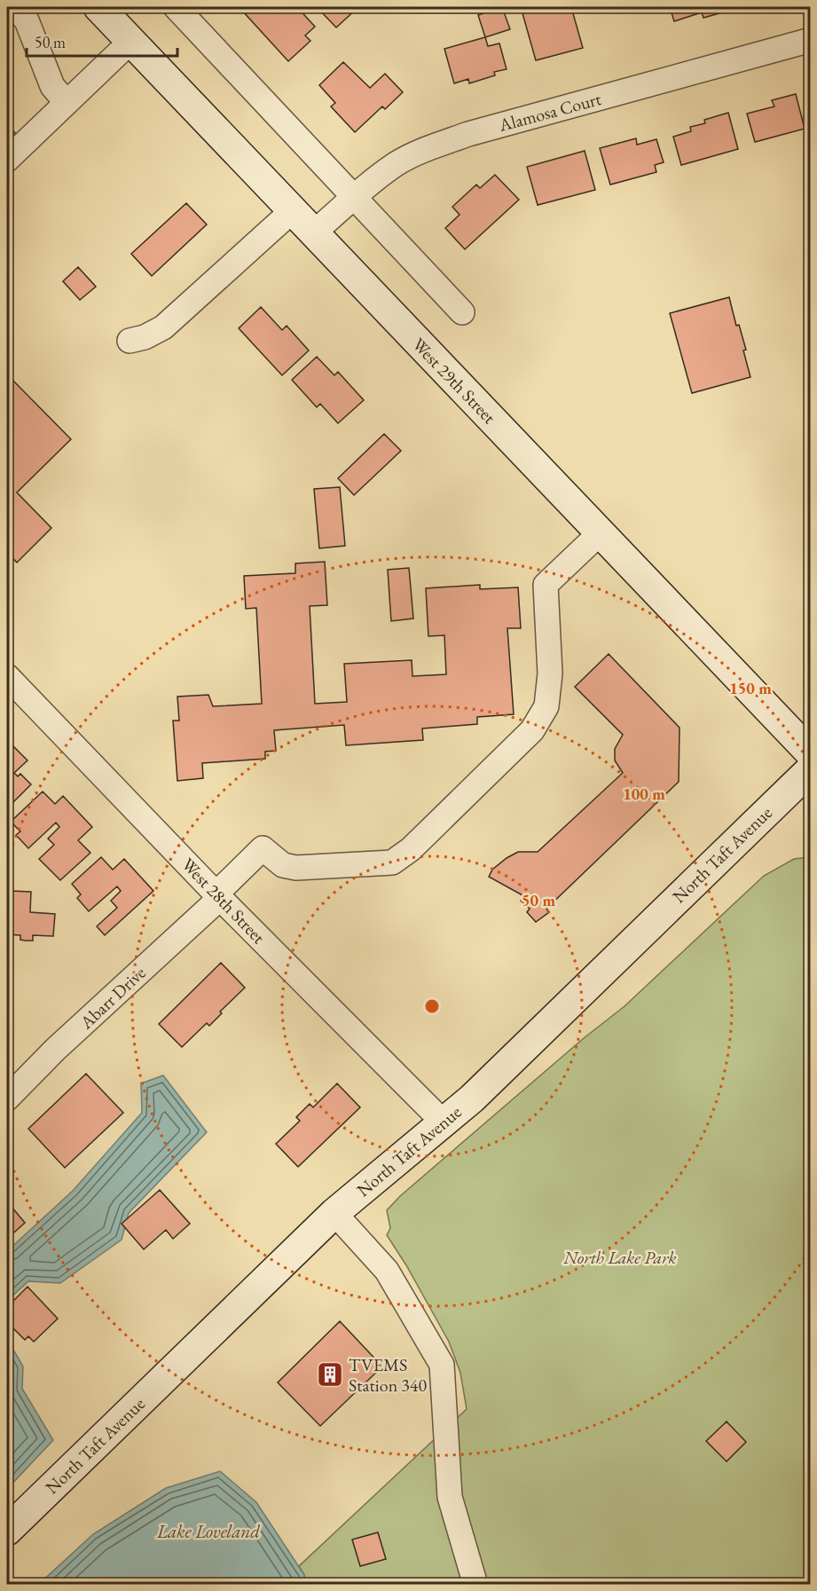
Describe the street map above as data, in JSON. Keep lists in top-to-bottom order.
{
  "streets": {
    "main road": ["West 29th Street", "North Taft Avenue"],
    "street": ["Alamosa Court", "West 28th Street", "Abarr Drive"]
  },
  "crossings": [
    ["Alamosa Court", "West 29th Street"],
    ["West 29th Street", "Abarr Drive"],
    ["North Taft Avenue", "West 28th Street"],
    ["West 28th Street", "Abarr Drive"]
  ],
  "water": ["Lake Loveland"],
  "parks": ["North Lake Park"],
  "places": {
    "building": ["TVEMS Station 340"]
  },
  "scale_bar": "50 m",
  "rings": ["150 m", "100 m", "50 m"]
}
